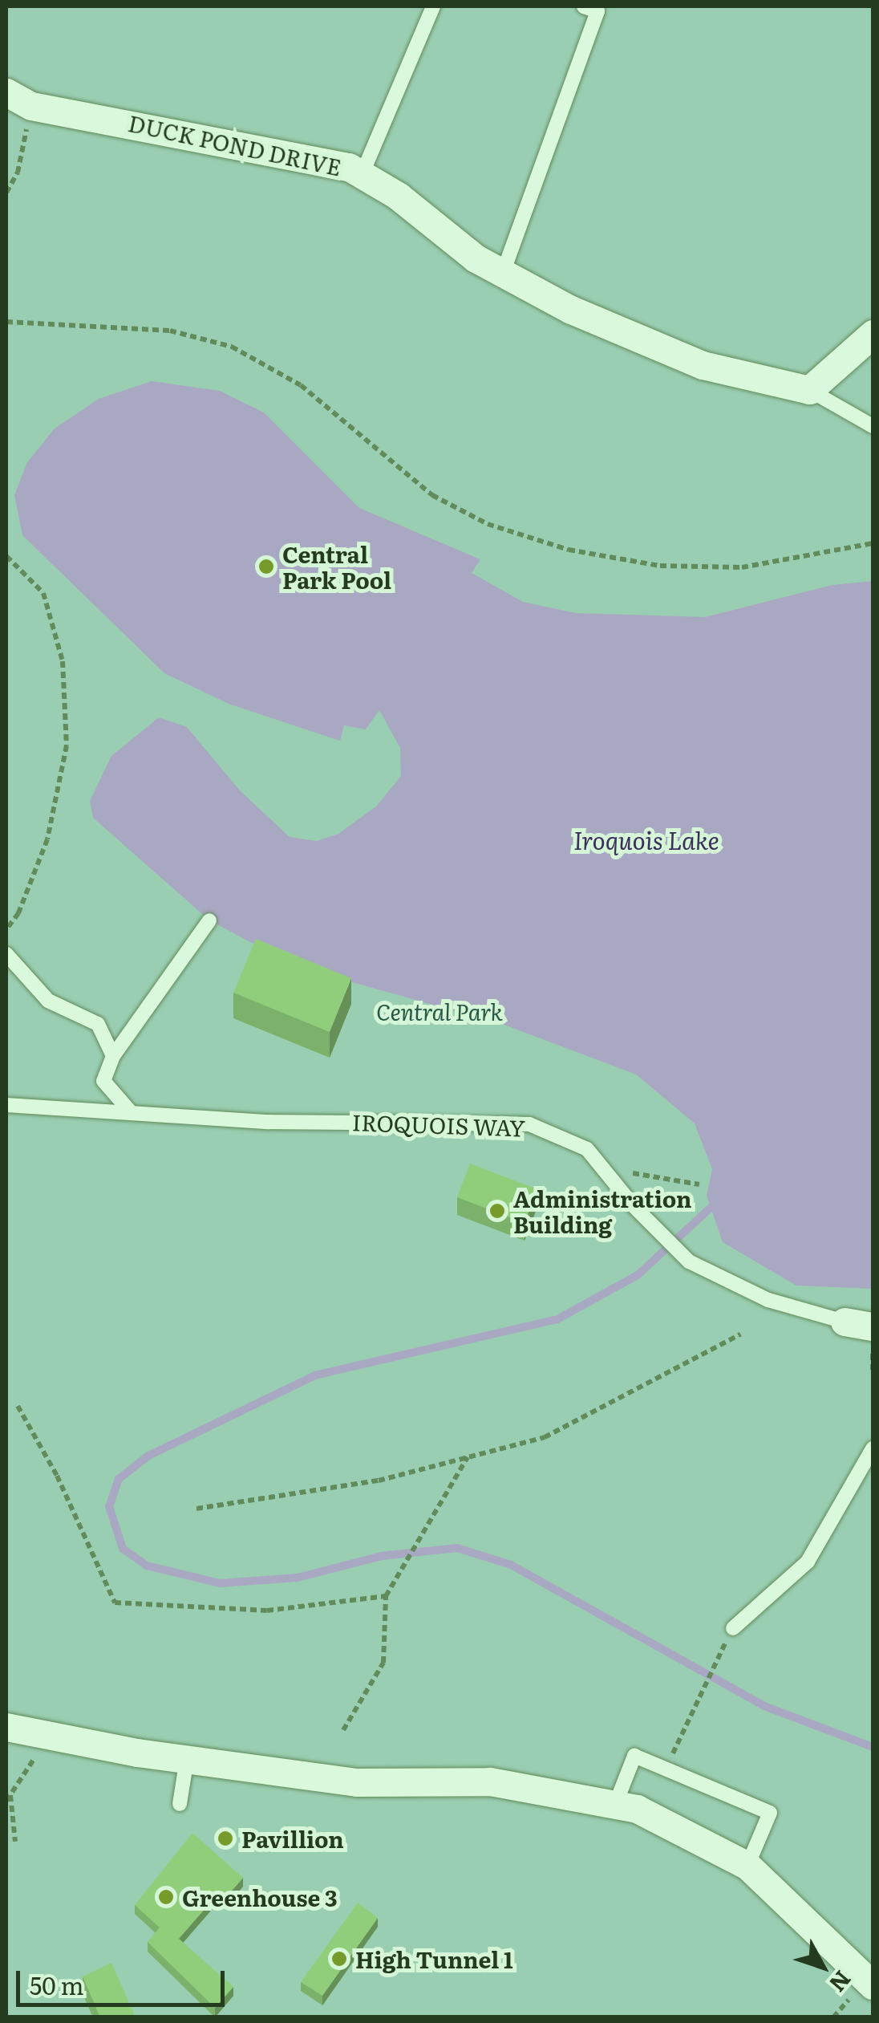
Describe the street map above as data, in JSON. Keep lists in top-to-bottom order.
{
  "streets": {
    "street": ["DUCK POND DRIVE", "IROQUOIS WAY"]
  },
  "water": ["Iroquois Lake"],
  "parks": ["Central Park"],
  "places": [
    "Central Park Pool",
    "Administration Building",
    "Pavillion",
    "Greenhouse 3",
    "High Tunnel 1"
  ],
  "scale_bar": "50 m",
  "north": "bottom right"
}
